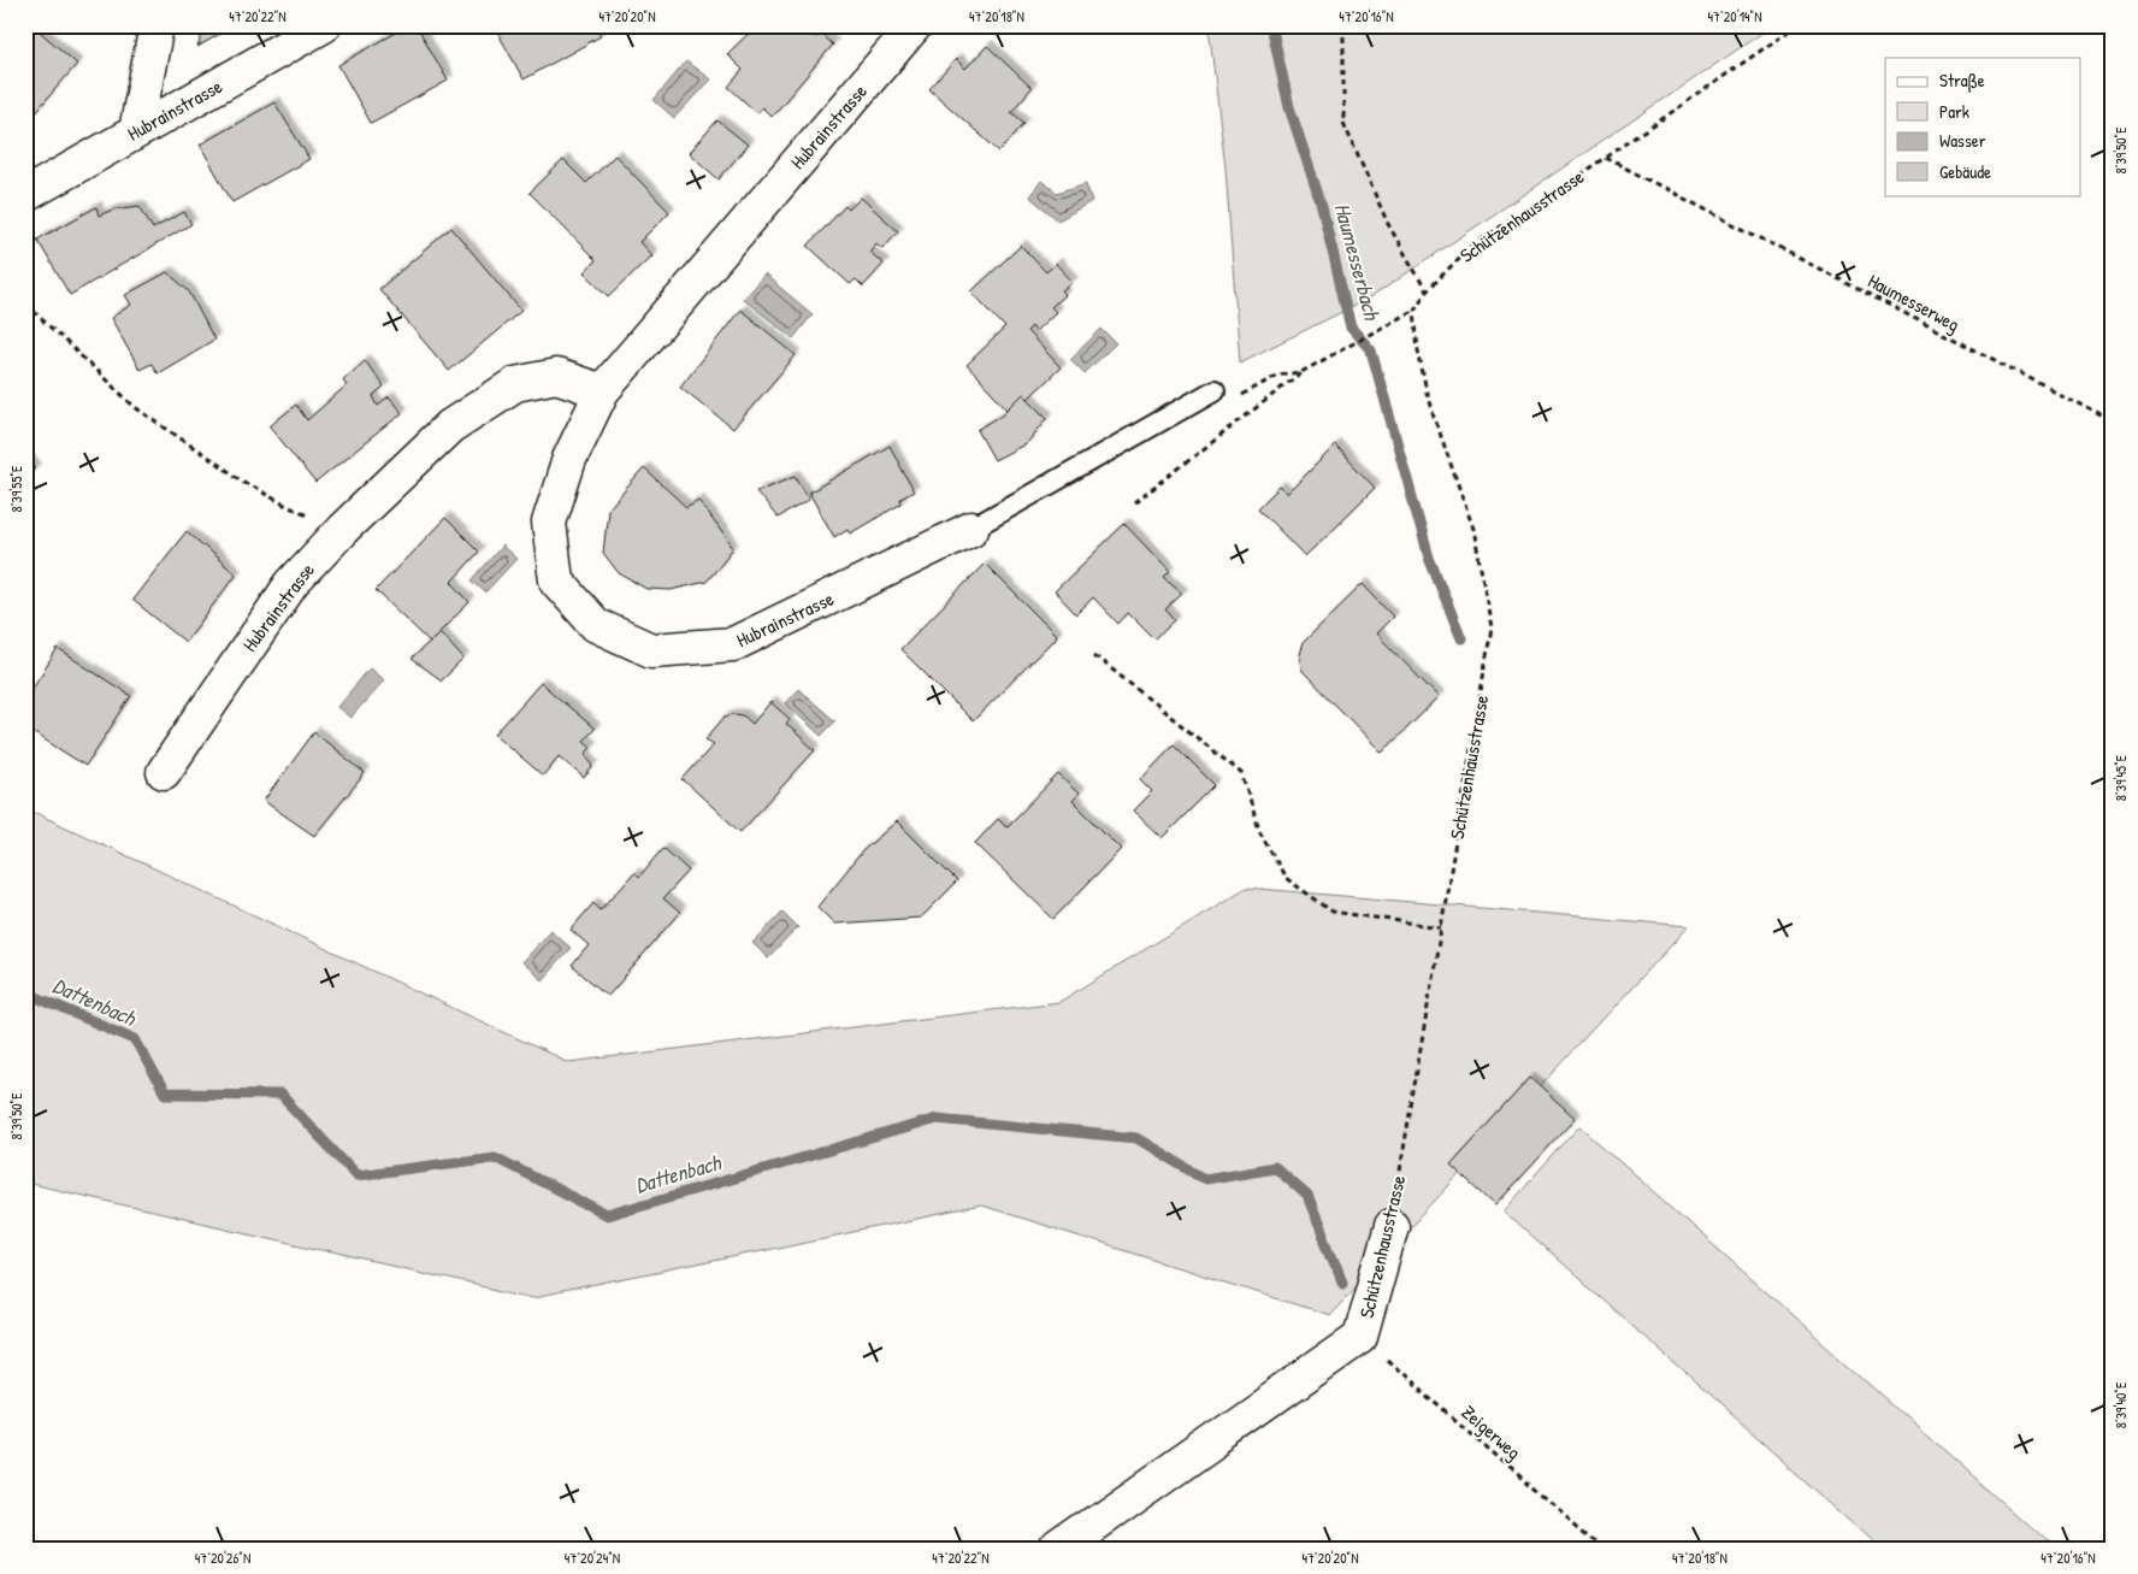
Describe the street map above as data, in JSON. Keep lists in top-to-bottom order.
{
  "streets": {
    "street": ["Hubrainstrasse", "Schützenhausstrasse"],
    "path": ["Haumesserweg", "Zeigerweg"]
  },
  "crossings": [
    ["Schützenhausstrasse", "Haumesserweg"],
    ["Schützenhausstrasse", "Zeigerweg"]
  ],
  "water": ["Haumesserbach", "Dattenbach"],
  "legend": [
    "Straße",
    "Park",
    "Wasser",
    "Gebäude"
  ],
  "coordinates": [
    "47°20'22\"N",
    "47°20'20\"N",
    "47°20'18\"N",
    "47°20'16\"N",
    "47°20'14\"N",
    "8°39'50\"E",
    "8°39'55\"E",
    "8°39'45\"E",
    "8°39'40\"E",
    "47°20'26\"N",
    "47°20'24\"N"
  ]
}
